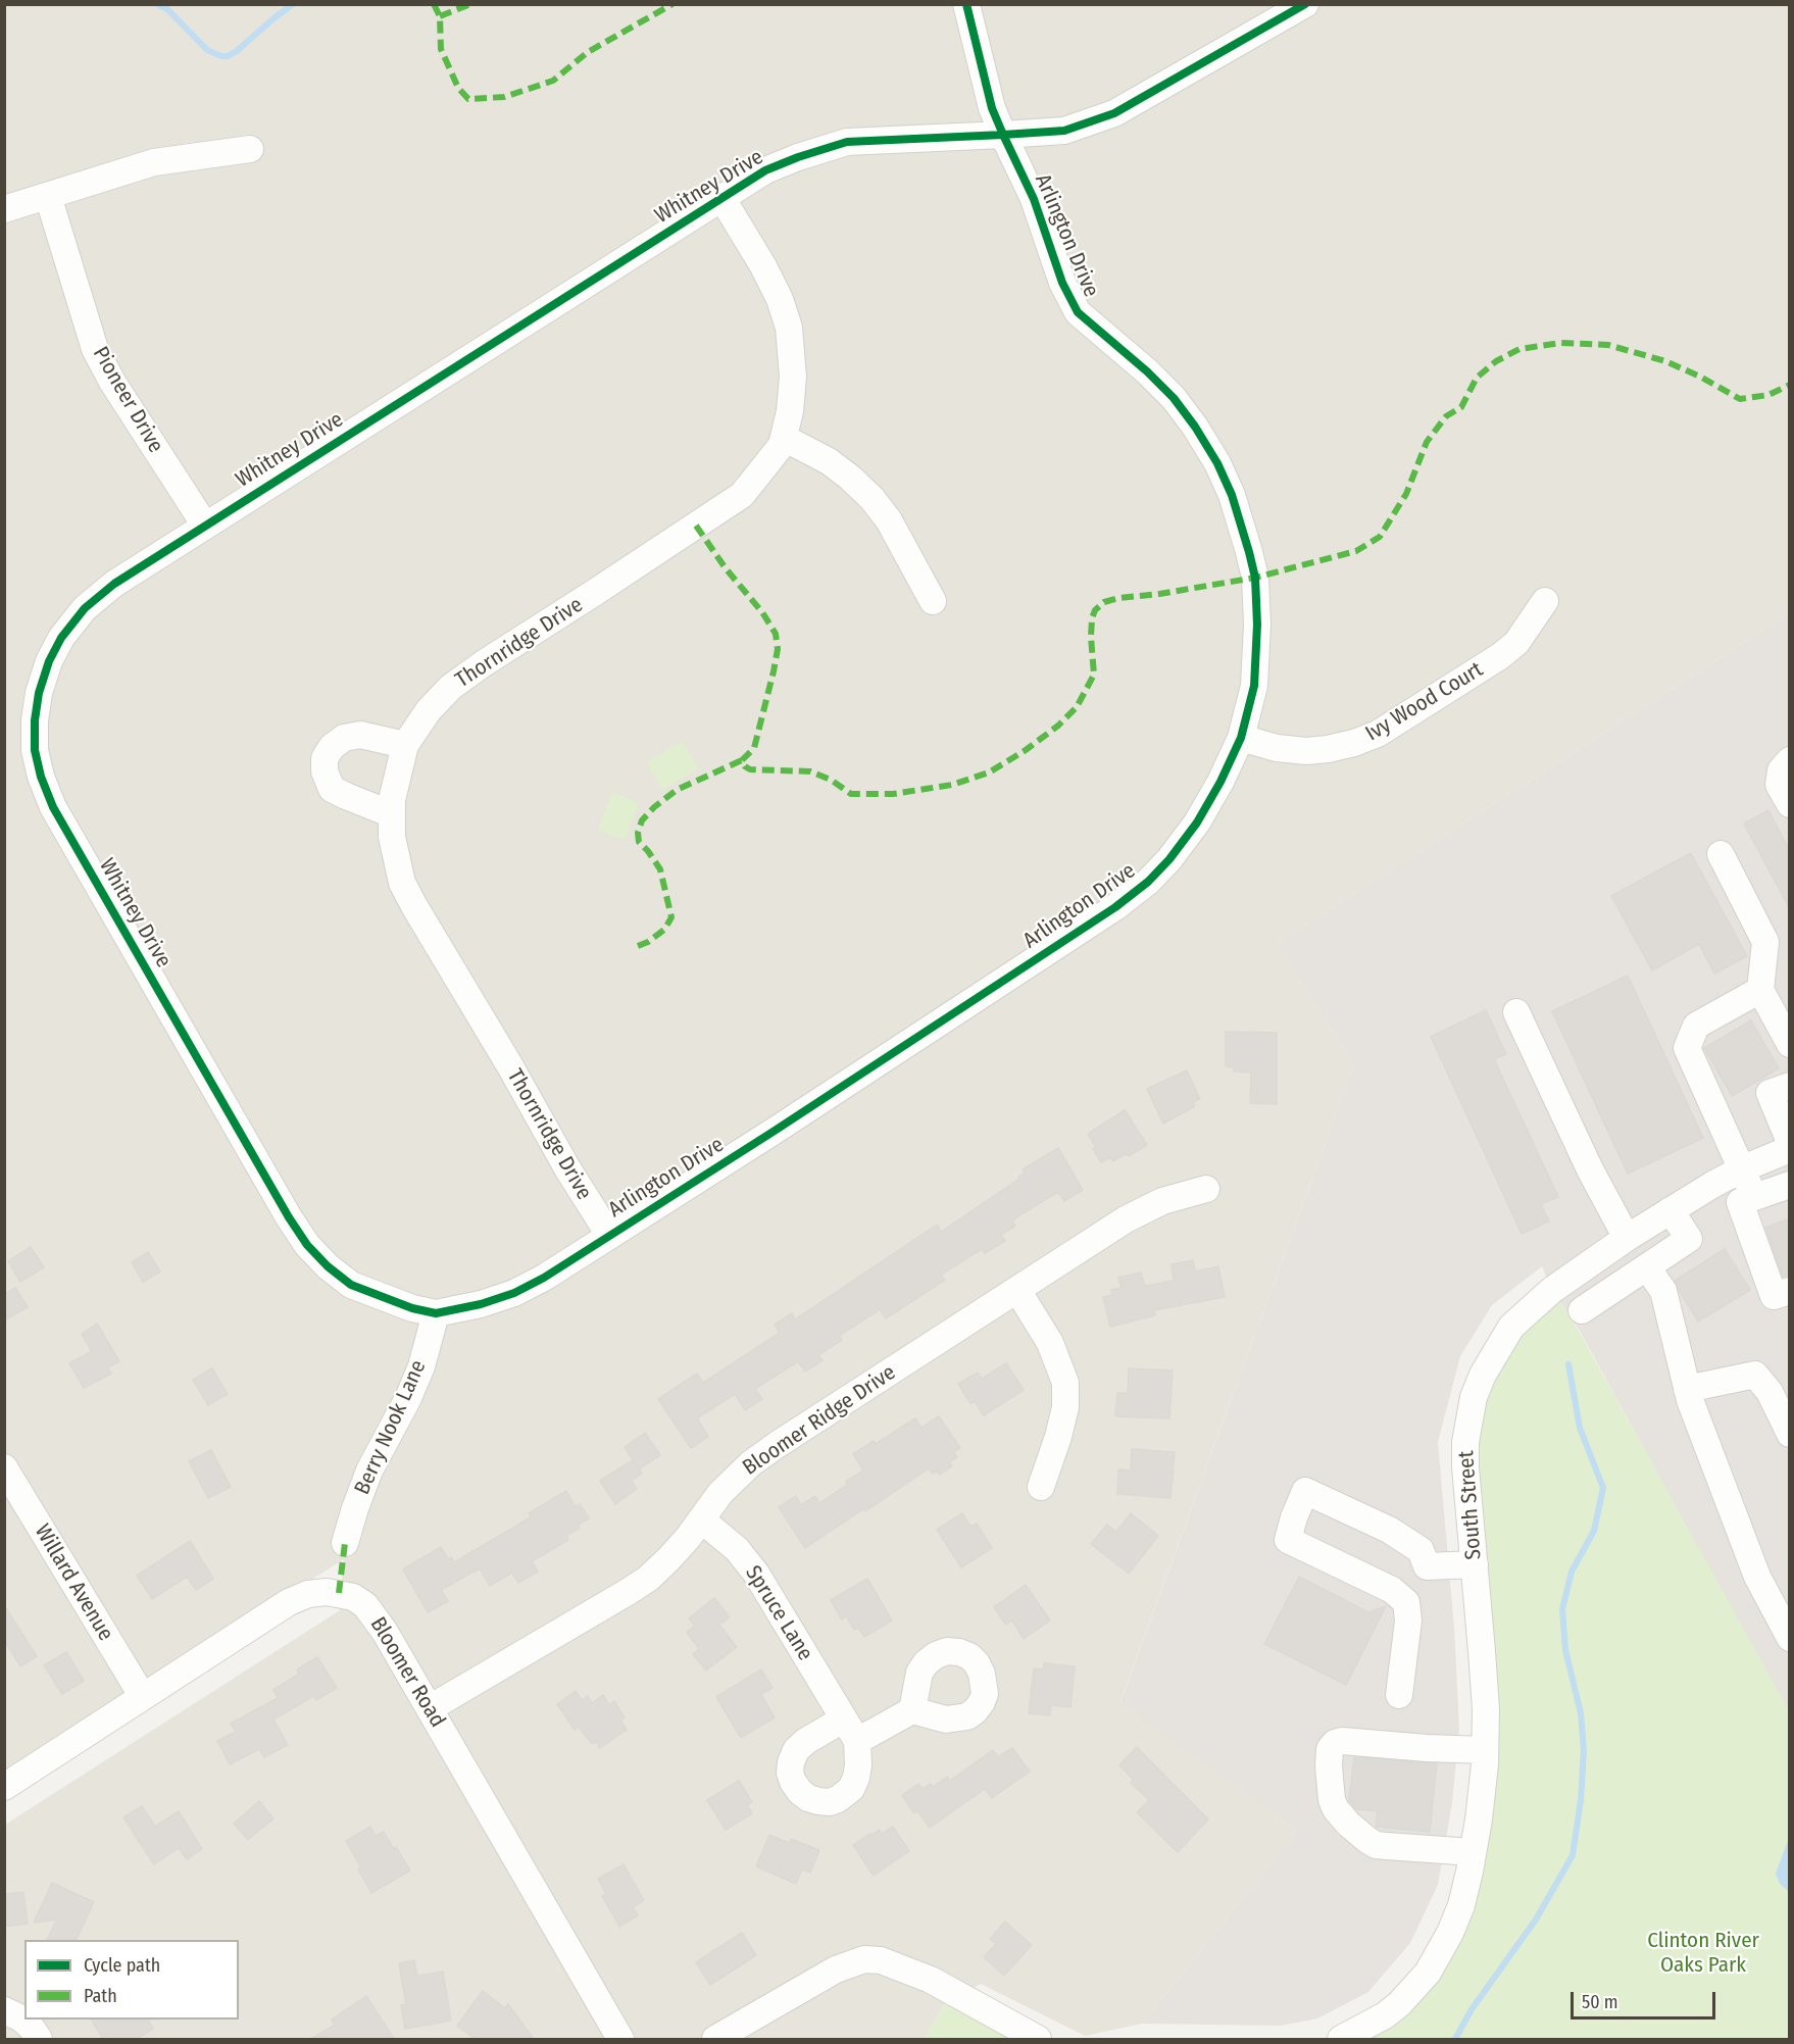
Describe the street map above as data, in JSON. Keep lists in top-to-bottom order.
{
  "streets": {
    "street": [
      "Whitney Drive",
      "Arlington Drive",
      "Pioneer Drive",
      "Thornridge Drive",
      "Ivy Wood Court",
      "Bloomer Ridge Drive",
      "Berry Nook Lane",
      "South Street",
      "Willard Avenue",
      "Spruce Lane",
      "Bloomer Road"
    ]
  },
  "crossings": [
    ["Whitney Drive", "Arlington Drive"],
    ["Whitney Drive", "Pioneer Drive"],
    ["Whitney Drive", "Thornridge Drive"],
    ["Whitney Drive", "Berry Nook Lane"],
    ["Arlington Drive", "Thornridge Drive"],
    ["Arlington Drive", "Ivy Wood Court"],
    ["Arlington Drive", "Berry Nook Lane"],
    ["Bloomer Ridge Drive", "Spruce Lane"],
    ["Bloomer Ridge Drive", "Bloomer Road"],
    ["Willard Avenue", "Bloomer Road"]
  ],
  "parks": ["Clinton River Oaks Park"],
  "legend": ["Cycle path", "Path"],
  "scale_bar": "50 m"
}
